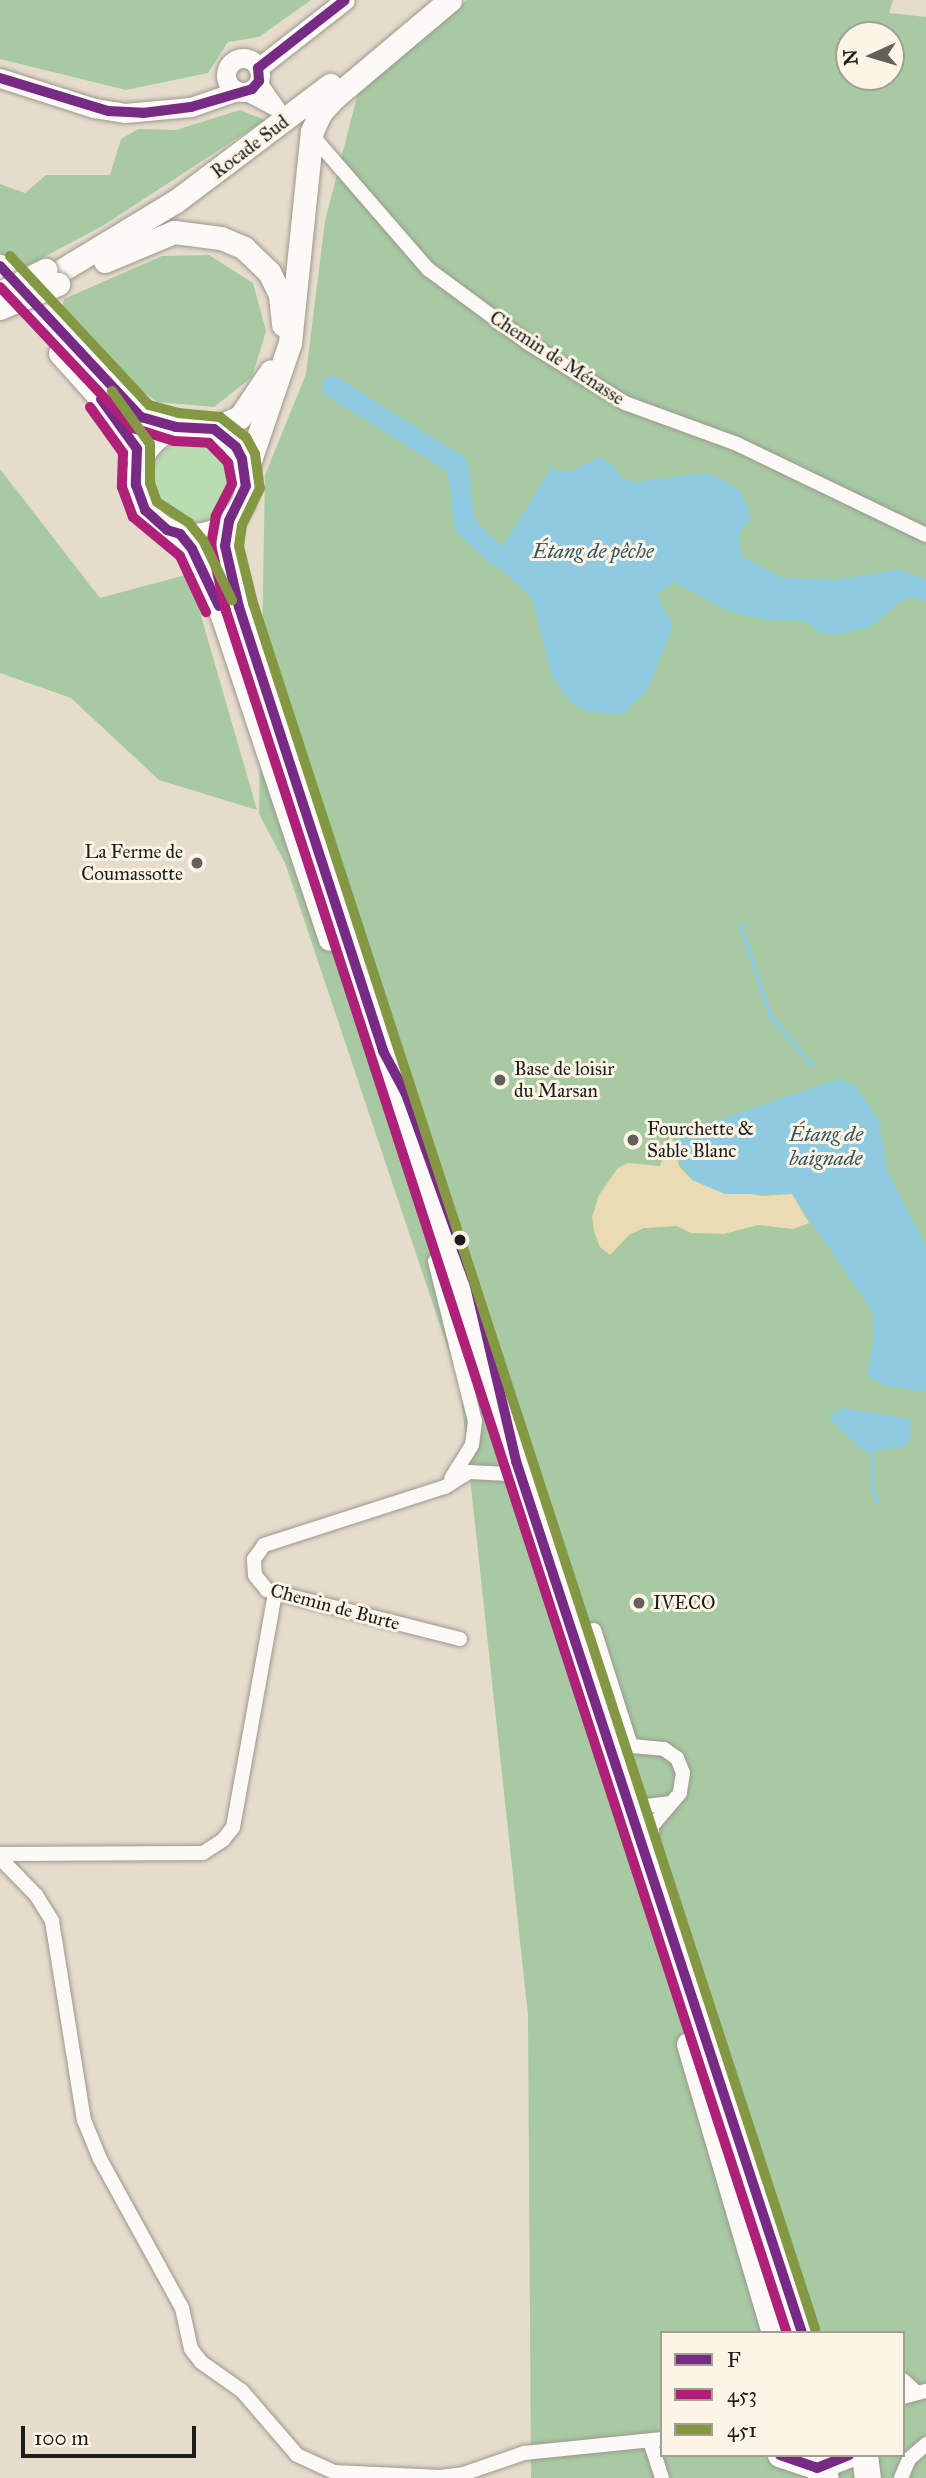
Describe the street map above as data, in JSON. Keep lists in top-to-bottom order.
{
  "streets": {
    "main road": ["Rocade Sud"],
    "street": ["Chemin de Ménasse", "Chemin de Burte"]
  },
  "water": ["Étang de pêche", "Étang de baignade"],
  "places": [
    "La Ferme de Coumassotte",
    "Base de loisir du Marsan",
    "Fourchette & Sable Blanc",
    "IVECO"
  ],
  "lines": ["transit line F", "transit line 451", "transit line 453"],
  "legend": ["F", "453", "451"],
  "scale_bar": "100 m",
  "north": "left"
}
